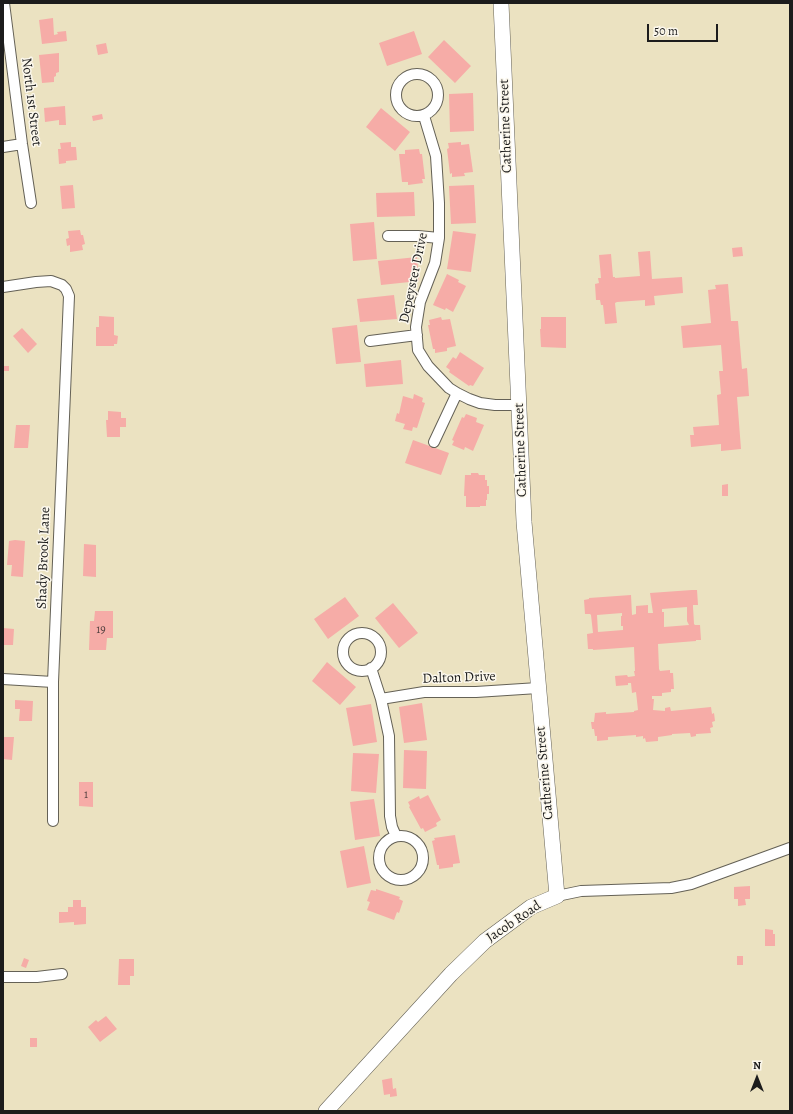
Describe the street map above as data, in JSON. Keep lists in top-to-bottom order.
{
  "streets": {
    "street": [
      "North 1st Street",
      "Catherine Street",
      "Depeyster Drive",
      "Shady Brook Lane",
      "Dalton Drive",
      "Jacob Road"
    ]
  },
  "crossings": [
    ["Catherine Street", "Depeyster Drive"],
    ["Catherine Street", "Dalton Drive"],
    ["Catherine Street", "Jacob Road"]
  ],
  "house_numbers": ["19", "1"],
  "scale_bar": "50 m",
  "north": "top"
}
